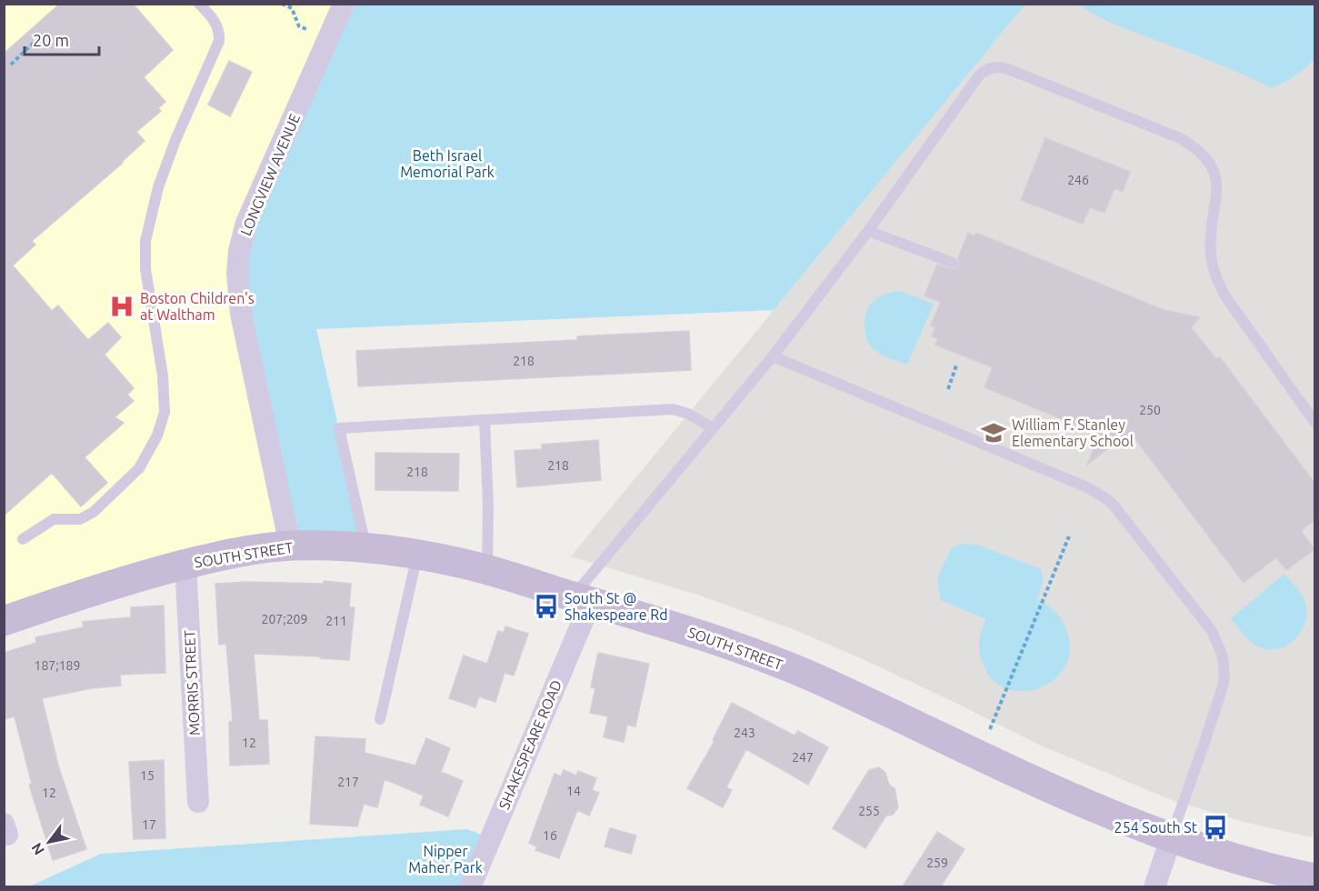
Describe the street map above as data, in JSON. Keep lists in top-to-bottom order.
{
  "streets": {
    "main road": ["SOUTH STREET"],
    "street": ["LONGVIEW AVENUE", "MORRIS STREET", "SHAKESPEARE ROAD"]
  },
  "crossings": [
    ["LONGVIEW AVENUE", "SOUTH STREET"],
    ["SOUTH STREET", "MORRIS STREET"],
    ["SOUTH STREET", "SHAKESPEARE ROAD"]
  ],
  "parks": ["Beth Israel Memorial Park", "Nipper Maher Park"],
  "places": {
    "hospital": ["Boston Children's at Waltham"],
    "school or university": ["William F. Stanley Elementary School"],
    "bus stop": ["South St @ Shakespeare Rd", "254 South St"]
  },
  "house_numbers": [
    "246",
    "218",
    "250",
    "218",
    "218",
    "207;209",
    "211",
    "187;189",
    "243",
    "12",
    "247",
    "15",
    "217",
    "14",
    "12",
    "255",
    "17",
    "16",
    "259"
  ],
  "scale_bar": "20 m",
  "north": "bottom left"
}
